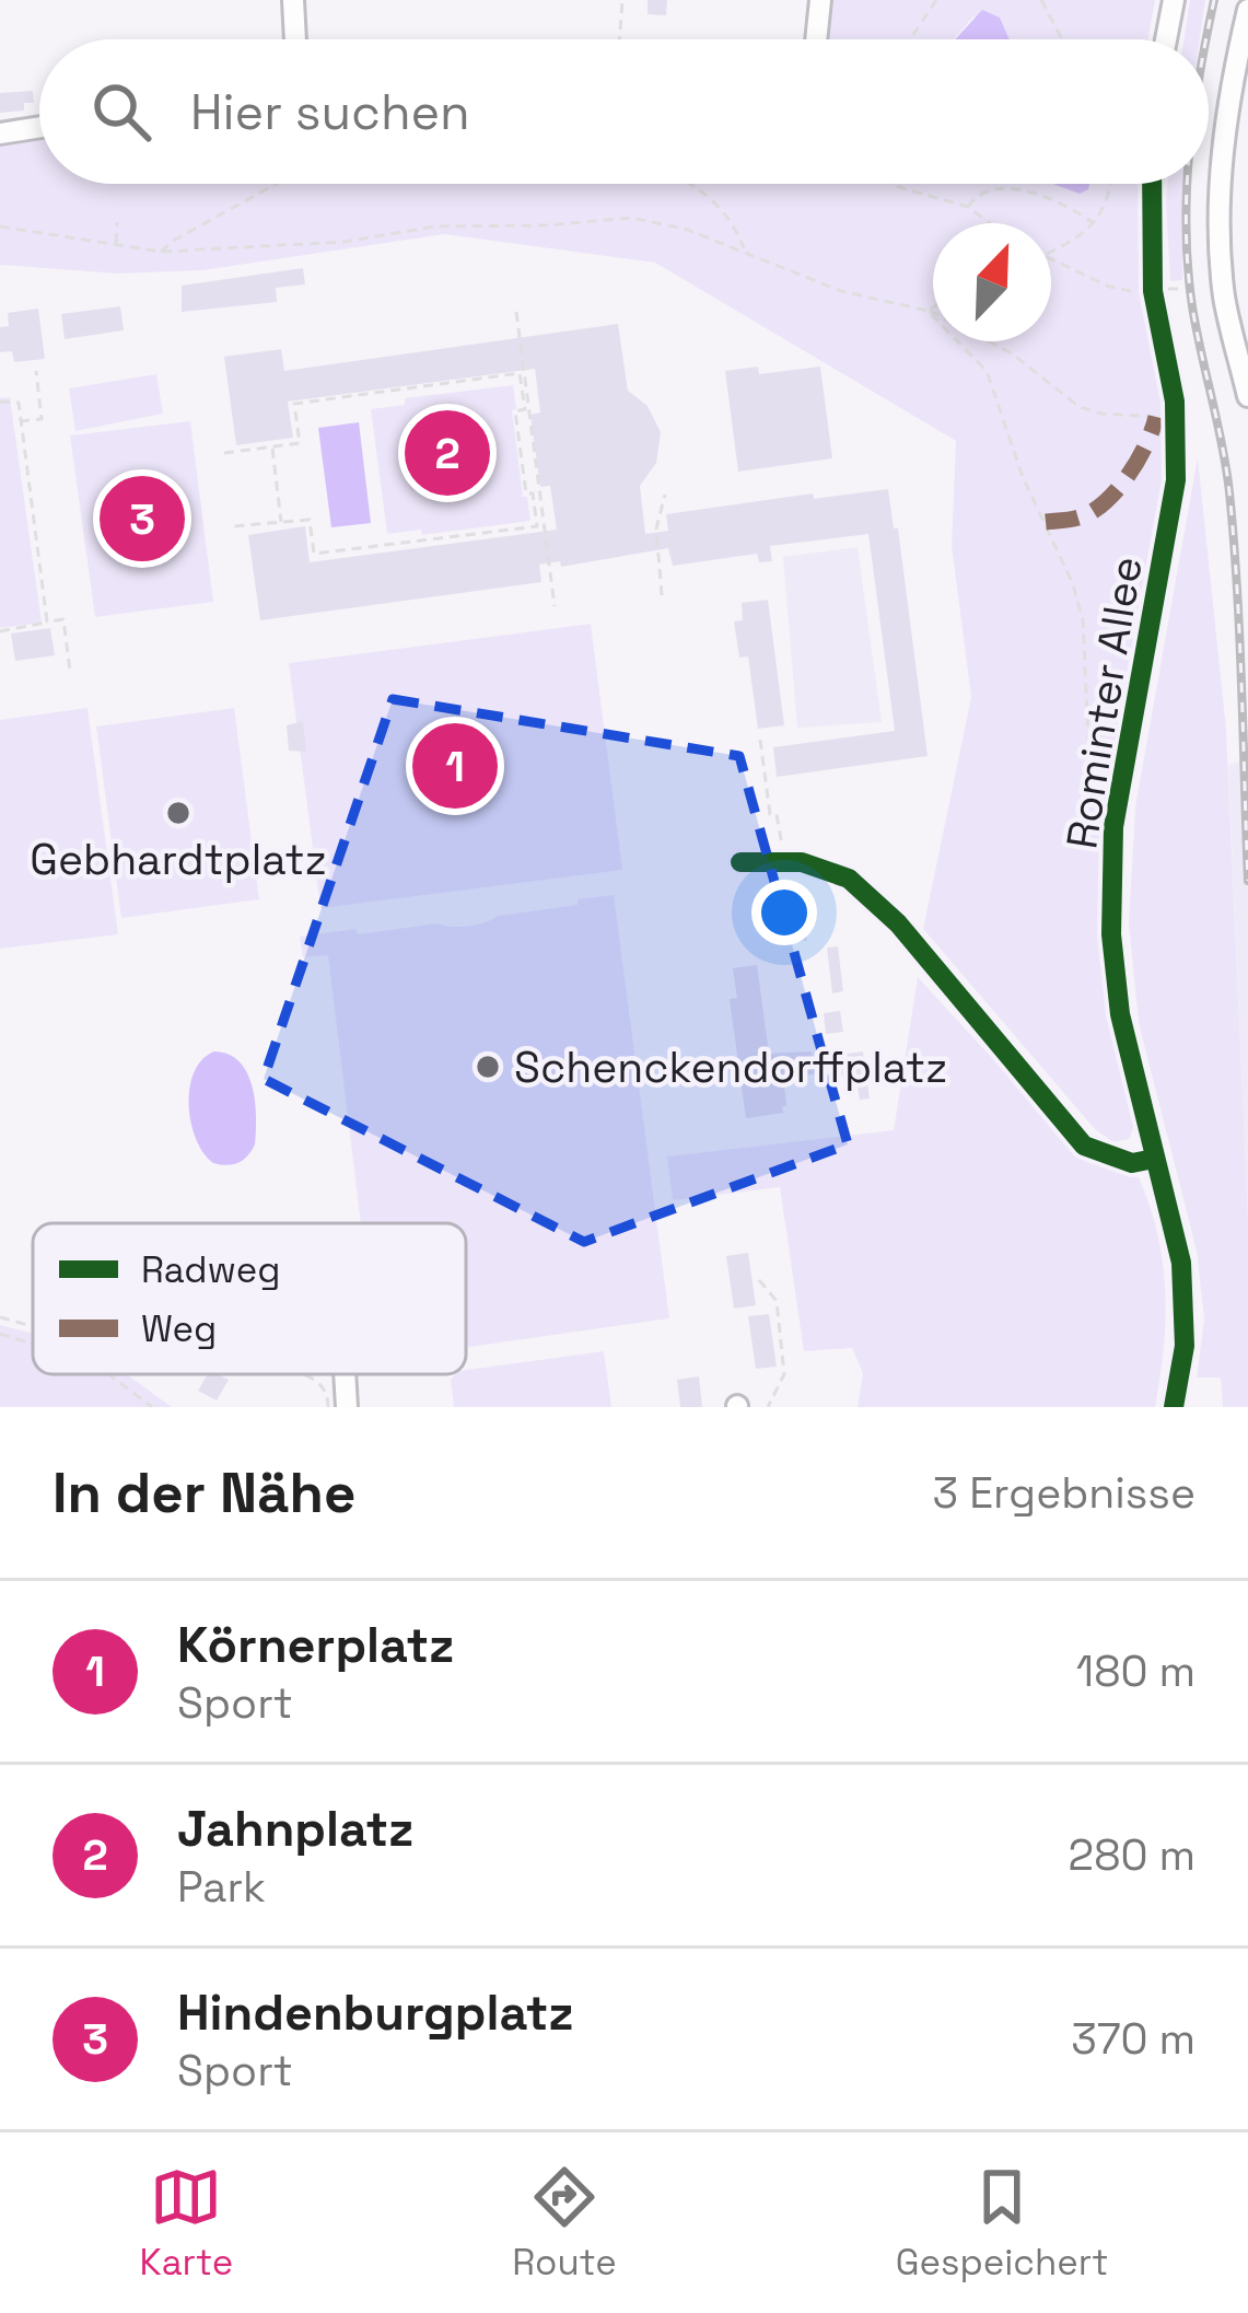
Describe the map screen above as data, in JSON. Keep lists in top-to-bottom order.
{
  "streets": {
    "street": ["Rominter Allee"]
  },
  "places": ["Gebhardtplatz", "Schenckendorffplatz"],
  "legend": ["Radweg", "Weg"],
  "north": "top right",
  "page": {
    "search": "Hier suchen",
    "pins": ["2", "3", "1"],
    "heading": ["In der Nähe", "3 Ergebnisse"],
    "list": [
      {
        "mark": "1",
        "name": "Körnerplatz",
        "note": "Sport",
        "value": "180 m"
      },
      {
        "mark": "2",
        "name": "Jahnplatz",
        "note": "Park",
        "value": "280 m"
      },
      {
        "mark": "3",
        "name": "Hindenburgplatz",
        "note": "Sport",
        "value": "370 m"
      }
    ],
    "nav": ["Karte", "Route", "Gespeichert"]
  }
}
